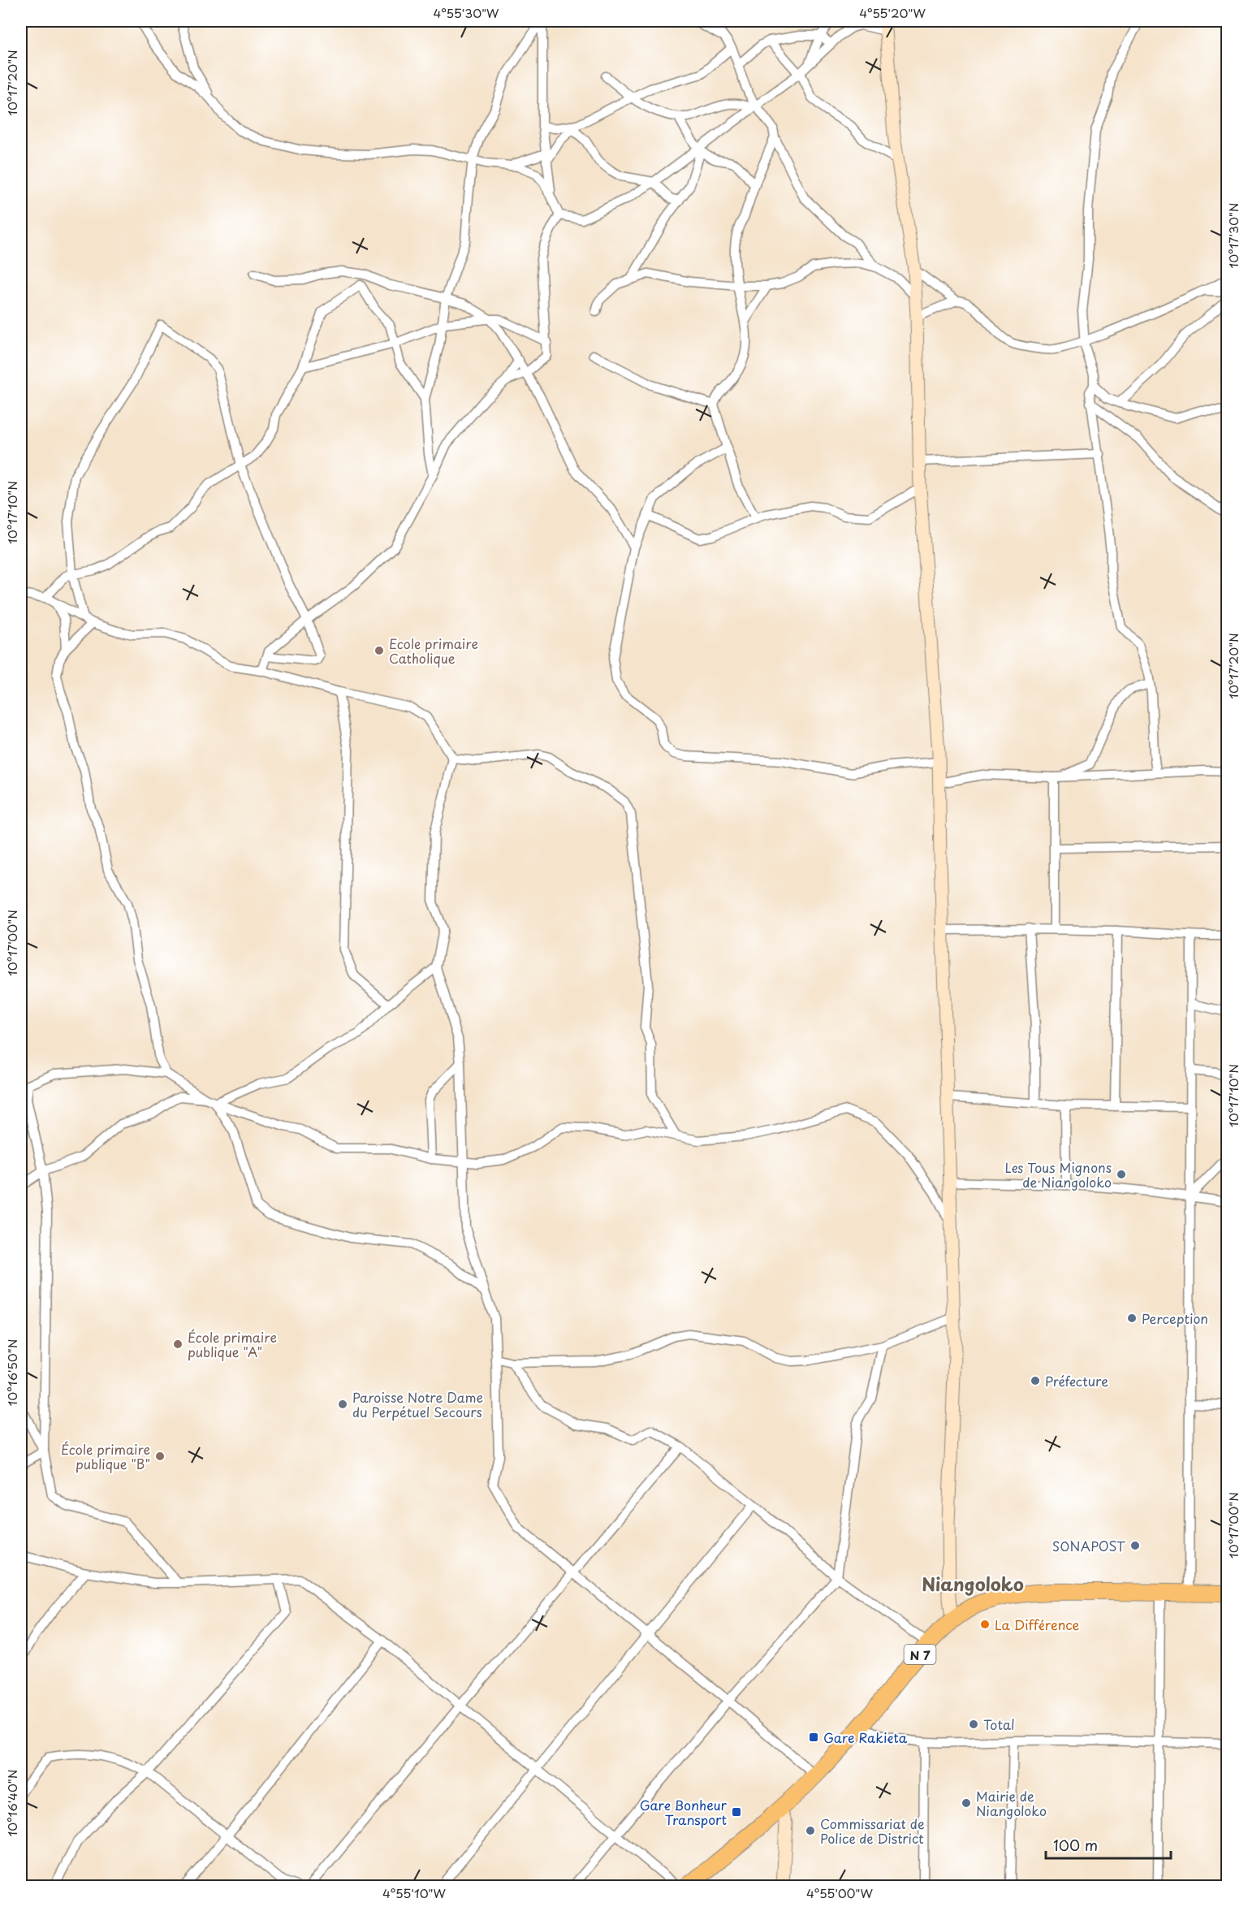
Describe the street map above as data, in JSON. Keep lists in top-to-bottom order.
{
  "streets": {
    "highway": ["N 7"]
  },
  "districts": ["Niangoloko"],
  "places": {
    "other": [
      "Ecole primaire Catholique",
      "Les Tous Mignons de Niangoloko",
      "Perception",
      "École primaire publique \"A\"",
      "Préfecture",
      "Paroisse Notre Dame du Perpétuel Secours",
      "École primaire publique \"B\"",
      "SONAPOST",
      "La Différence",
      "Total",
      "Mairie de Niangoloko",
      "Commissariat de Police de District"
    ],
    "transit": ["Gare Rakieta", "Gare Bonheur Transport"]
  },
  "scale_bar": "100 m",
  "coordinates": [
    "4°55'30\"W",
    "4°55'20\"W",
    "10°17'20\"N",
    "10°17'30\"N",
    "10°17'10\"N",
    "10°17'00\"N",
    "10°16'50\"N",
    "10°16'40\"N",
    "4°55'10\"W",
    "4°55'00\"W"
  ]
}
